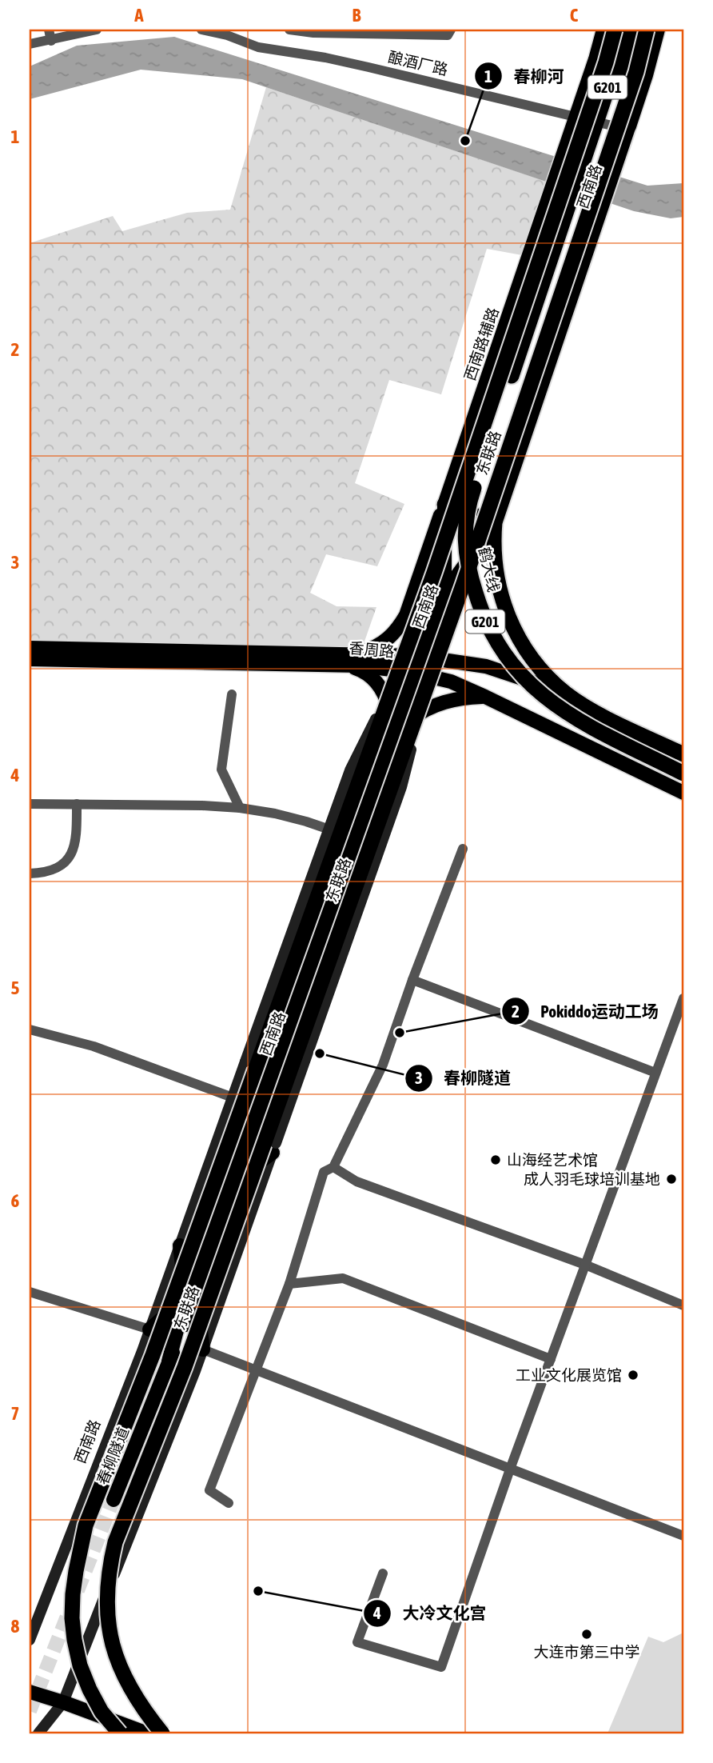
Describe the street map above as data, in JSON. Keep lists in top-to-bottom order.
{
  "streets": {
    "highway": [
      "G201",
      "西南路",
      "东联路",
      "鹤大线",
      "香周路"
    ],
    "main road": ["西南路辅路", "春柳隧道"],
    "street": ["酿酒厂路"]
  },
  "crossings": [
    ["酿酒厂路", "西南路"],
    ["酿酒厂路", "西南路辅路"],
    ["西南路", "西南路辅路"],
    ["西南路", "东联路"],
    ["西南路", "鹤大线"],
    ["西南路", "香周路"],
    ["西南路", "春柳隧道"],
    ["西南路辅路", "香周路"],
    ["鹤大线", "香周路"]
  ],
  "places": [
    "春柳河",
    "Pokiddo运动工场",
    "春柳隧道",
    "山海经艺术馆",
    "成人羽毛球培训基地",
    "工业文化展览馆",
    "大冷文化宫",
    "大连市第三中学"
  ],
  "grid": {
    "columns": ["A", "B", "C"],
    "rows": [
      "1",
      "2",
      "3",
      "4",
      "5",
      "6",
      "7",
      "8"
    ]
  }
}
